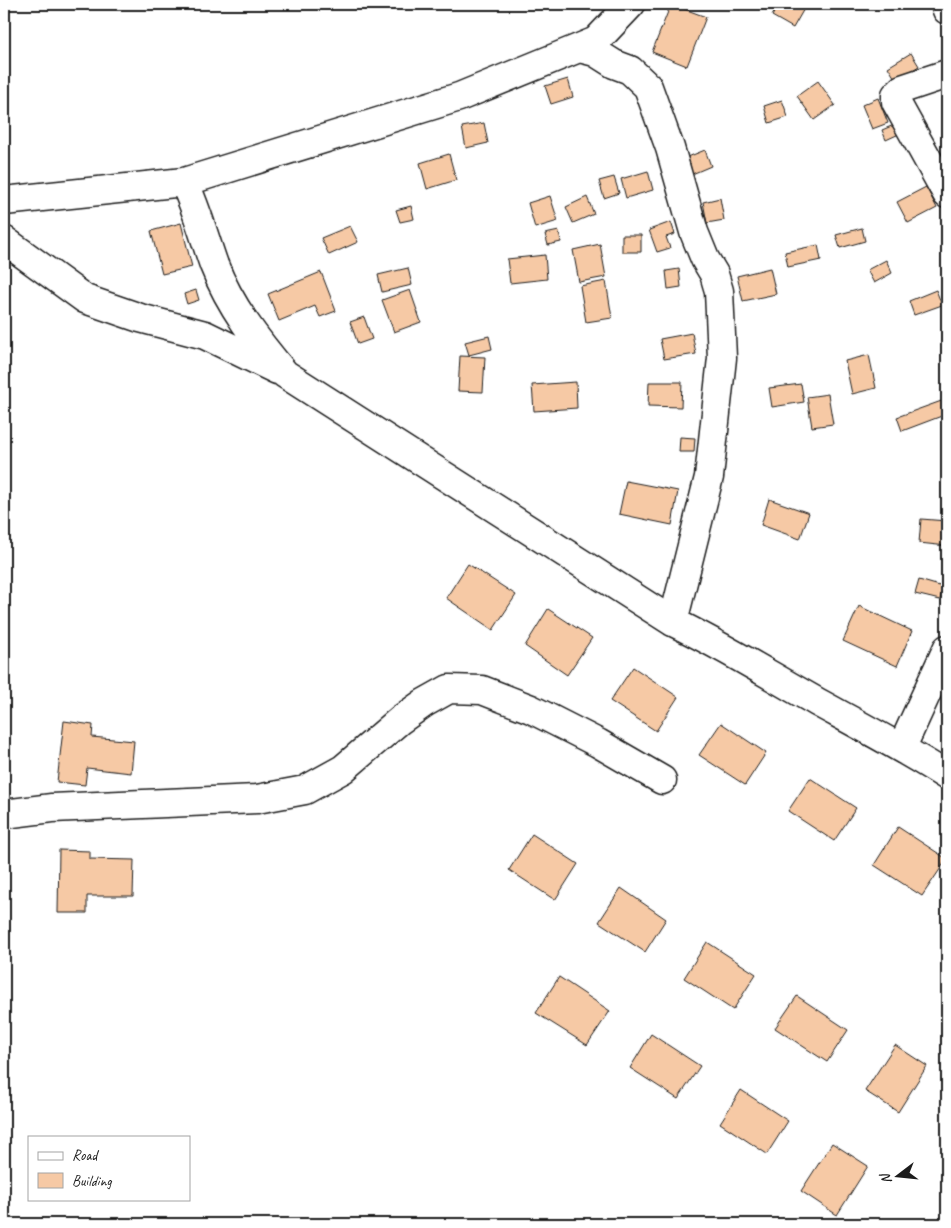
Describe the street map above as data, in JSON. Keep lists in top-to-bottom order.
{
  "legend": ["Road", "Building"],
  "north": "left"
}
